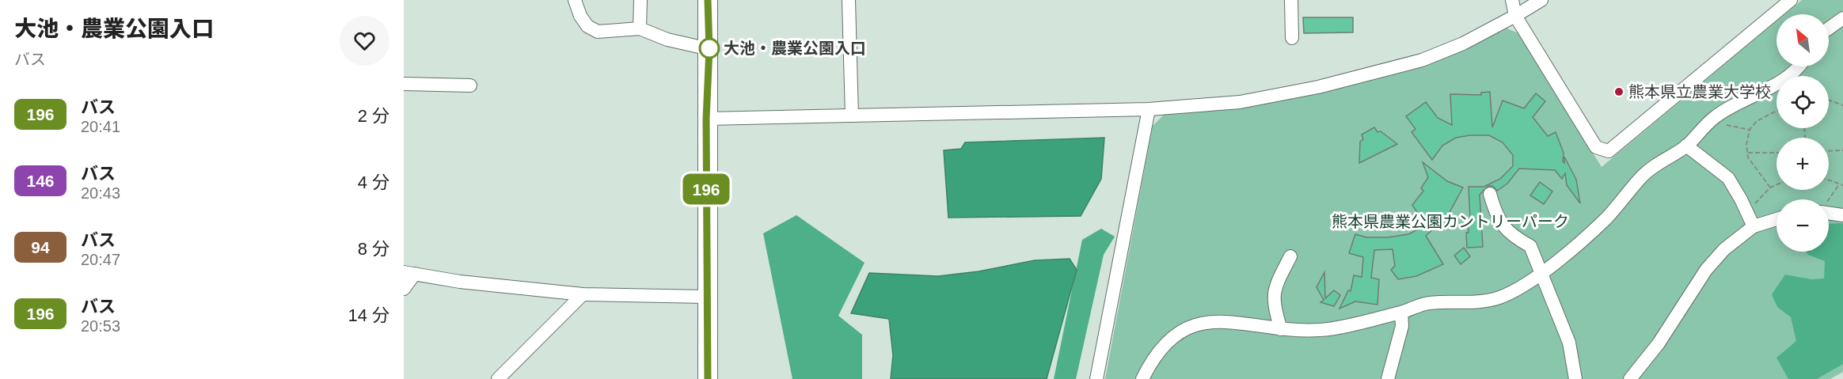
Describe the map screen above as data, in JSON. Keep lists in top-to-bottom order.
{
  "parks": ["熊本県農業公園カントリーパーク"],
  "places": ["大池・農業公園入口", "熊本県立農業大学校"],
  "lines": ["bus line 196"],
  "north": "top left",
  "page": {
    "heading": ["大池・農業公園入口", "バス"],
    "on_map": "196",
    "map_buttons": ["+", "−"],
    "list": [
      {
        "mark": "196",
        "name": "バス",
        "note": "20:41",
        "value": "2 分"
      },
      {
        "mark": "146",
        "name": "バス",
        "note": "20:43",
        "value": "4 分"
      },
      {
        "mark": "94",
        "name": "バス",
        "note": "20:47",
        "value": "8 分"
      },
      {
        "mark": "196",
        "name": "バス",
        "note": "20:53",
        "value": "14 分"
      }
    ]
  }
}
